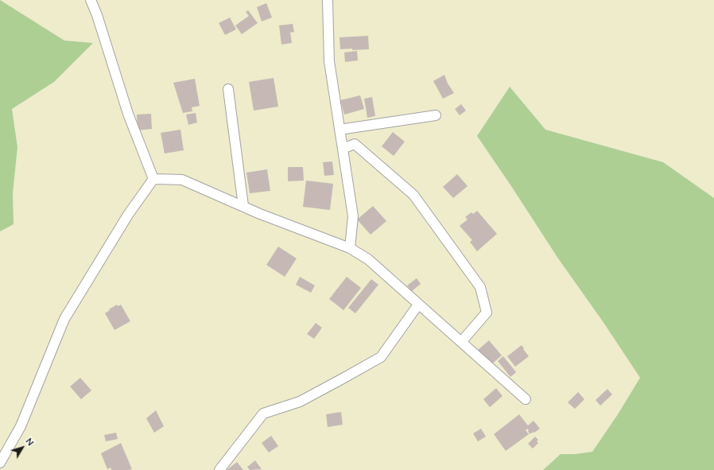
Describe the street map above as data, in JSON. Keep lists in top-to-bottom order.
{
  "north": "top right"
}
